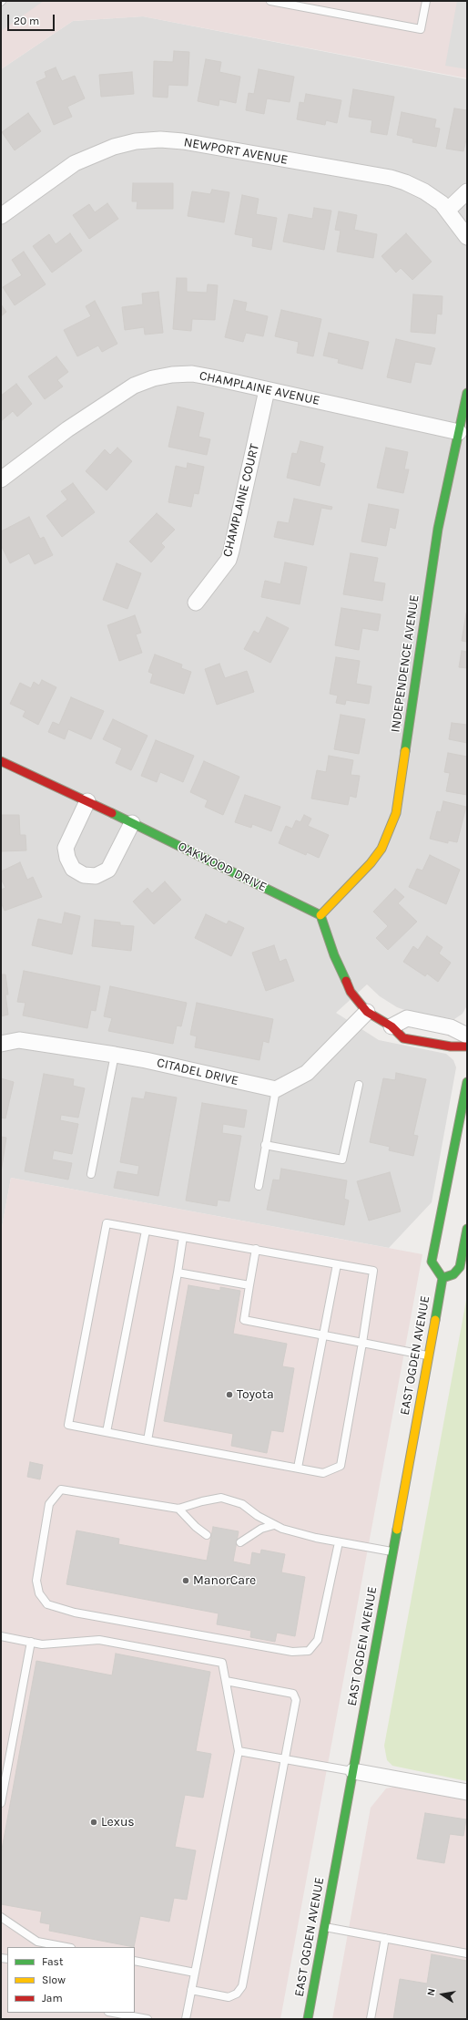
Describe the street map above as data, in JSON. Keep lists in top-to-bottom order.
{
  "streets": {
    "street": [
      "NEWPORT AVENUE",
      "CHAMPLAINE AVENUE",
      "CHAMPLAINE COURT",
      "INDEPENDENCE AVENUE",
      "OAKWOOD DRIVE",
      "CITADEL DRIVE",
      "EAST OGDEN AVENUE"
    ]
  },
  "crossings": [
    ["CHAMPLAINE AVENUE", "CHAMPLAINE COURT"],
    ["CHAMPLAINE AVENUE", "INDEPENDENCE AVENUE"],
    ["INDEPENDENCE AVENUE", "OAKWOOD DRIVE"]
  ],
  "places": ["Toyota", "ManorCare", "Lexus"],
  "legend": ["Fast", "Slow", "Jam"],
  "scale_bar": "20 m",
  "north": "left"
}
